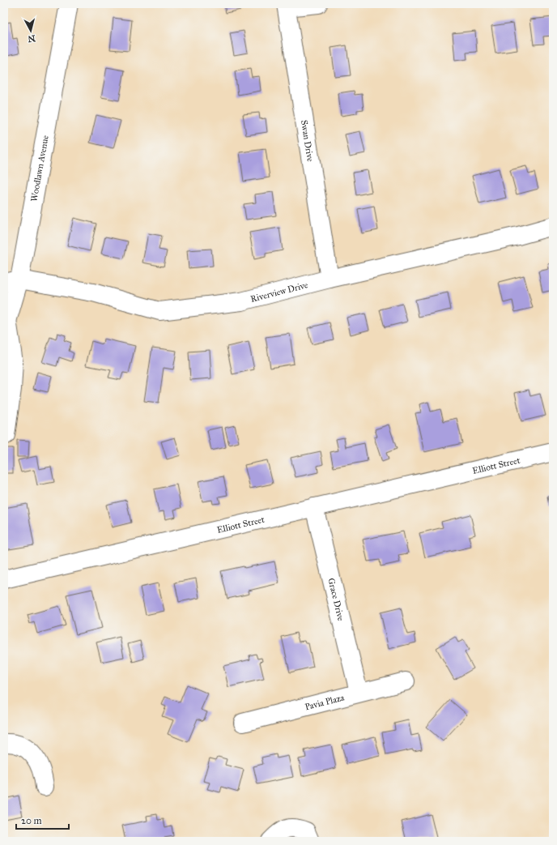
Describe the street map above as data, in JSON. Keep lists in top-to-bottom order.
{
  "streets": {
    "street": [
      "Swan Drive",
      "Woodlawn Avenue",
      "Riverview Drive",
      "Elliott Street",
      "Grace Drive",
      "Pavia Plaza"
    ]
  },
  "crossings": [
    ["Swan Drive", "Riverview Drive"],
    ["Woodlawn Avenue", "Riverview Drive"],
    ["Elliott Street", "Grace Drive"],
    ["Grace Drive", "Pavia Plaza"]
  ],
  "scale_bar": "20 m",
  "north": "bottom"
}
